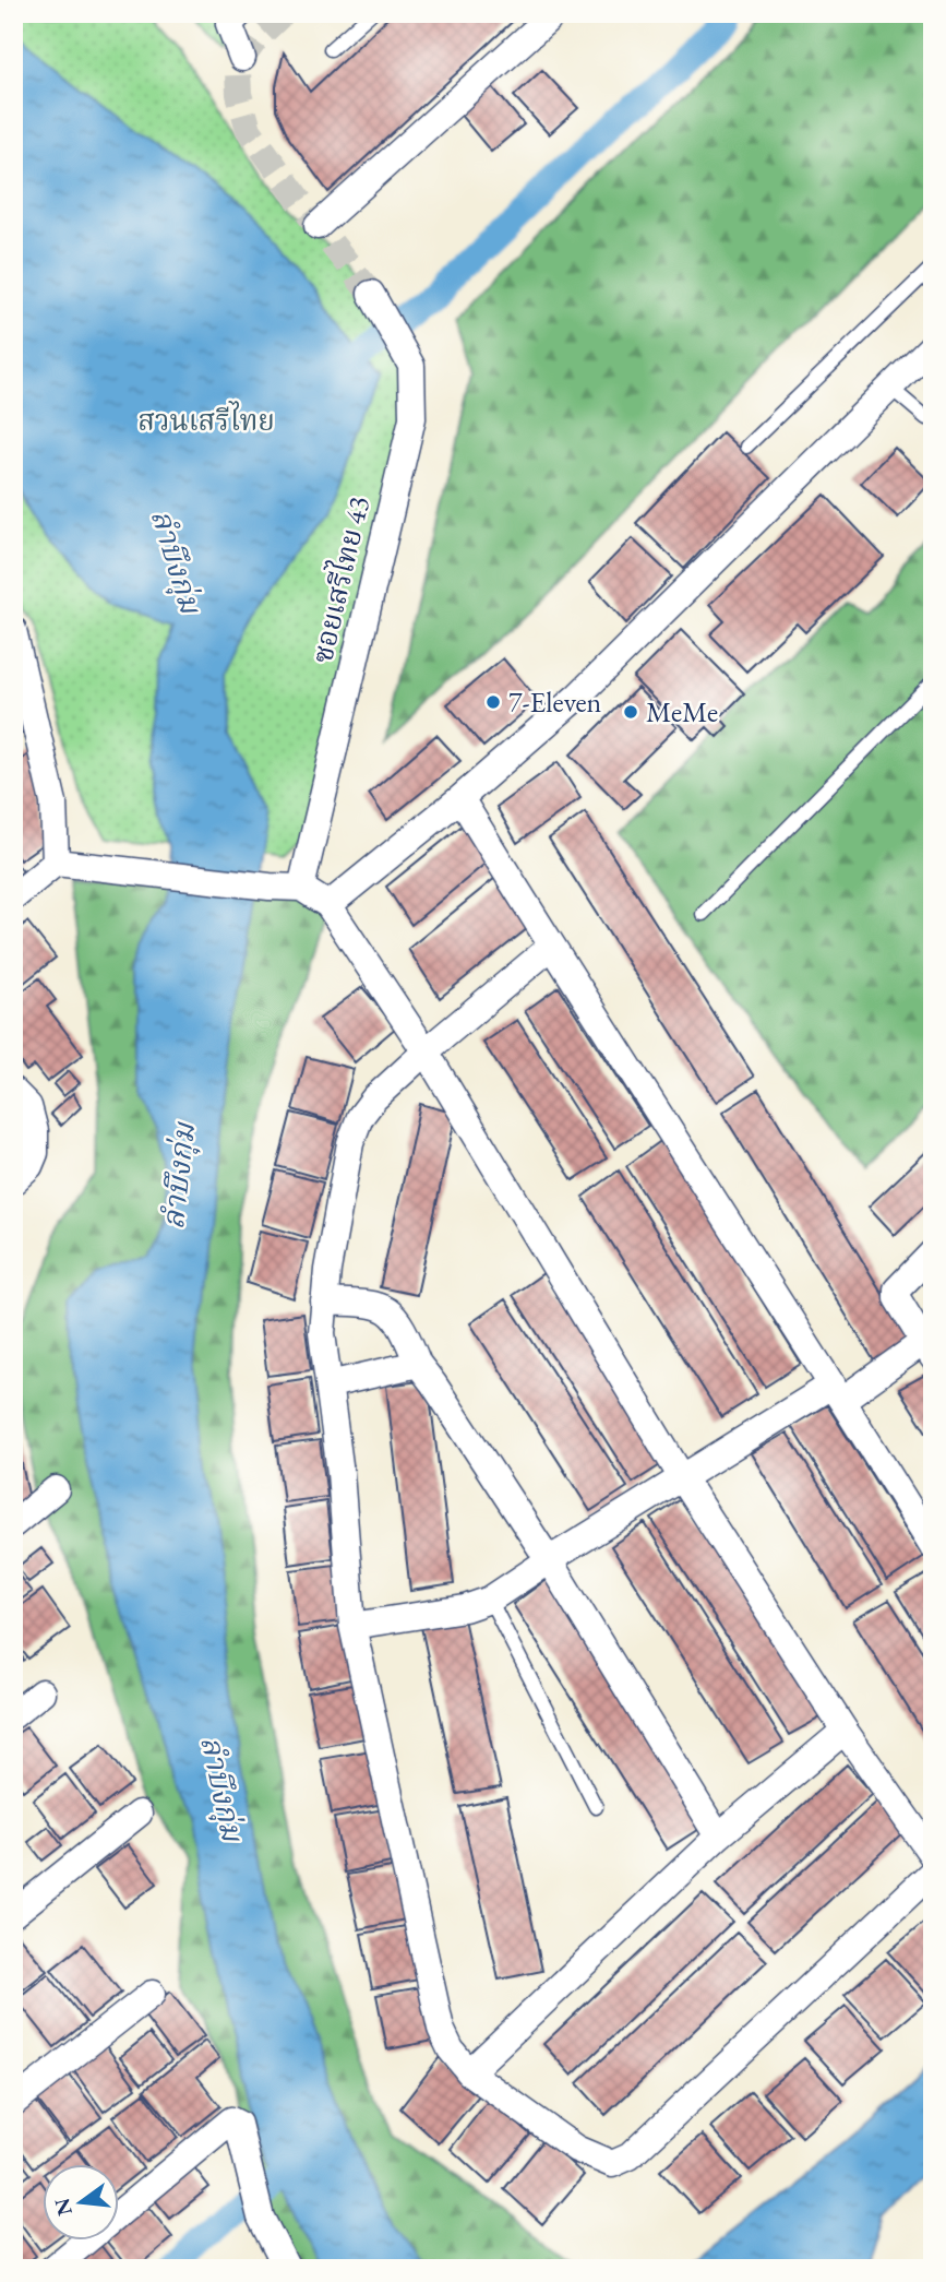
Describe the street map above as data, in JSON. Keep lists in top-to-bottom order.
{
  "streets": {
    "street": ["ซอยเสรีไทย 43"]
  },
  "water": ["ลำบึงกุ่ม"],
  "parks": ["สวนเสรีไทย"],
  "places": ["7-Eleven", "MeMe"],
  "north": "left"
}
